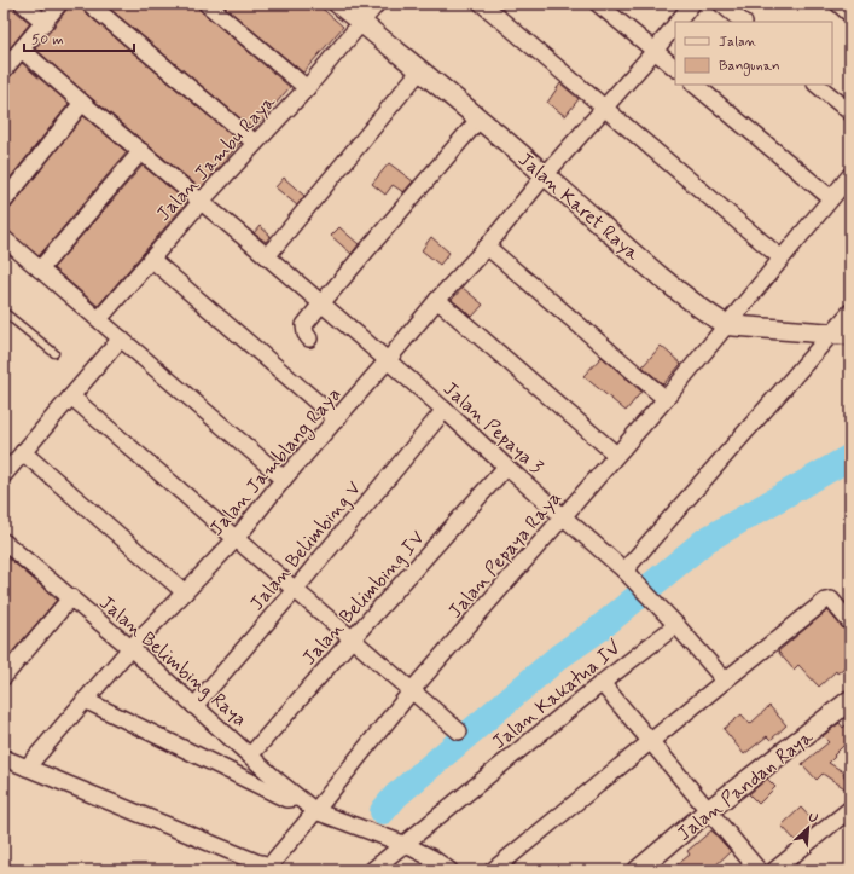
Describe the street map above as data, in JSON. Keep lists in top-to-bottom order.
{
  "streets": {
    "street": [
      "Jalan Jambu Raya",
      "Jalan Karet Raya",
      "Jalan Pepaya 3",
      "Jalan Jamblang Raya",
      "Jalan Belimbing V",
      "Jalan Pepaya Raya",
      "Jalan Belimbing IV",
      "Jalan Belimbing Raya",
      "Jalan Kakatua IV",
      "Jalan Pandan Raya"
    ]
  },
  "crossings": [
    ["Jalan Jambu Raya", "Jalan Karet Raya"],
    ["Jalan Jambu Raya", "Jalan Pepaya 3"],
    ["Jalan Karet Raya", "Jalan Jamblang Raya"],
    ["Jalan Karet Raya", "Jalan Pepaya Raya"],
    ["Jalan Pepaya 3", "Jalan Jamblang Raya"],
    ["Jalan Pepaya 3", "Jalan Belimbing V"],
    ["Jalan Pepaya 3", "Jalan Pepaya Raya"],
    ["Jalan Pepaya 3", "Jalan Belimbing IV"],
    ["Jalan Pepaya 3", "Jalan Kakatua IV"],
    ["Jalan Jamblang Raya", "Jalan Pepaya Raya"],
    ["Jalan Jamblang Raya", "Jalan Belimbing Raya"],
    ["Jalan Belimbing V", "Jalan Belimbing Raya"],
    ["Jalan Pepaya Raya", "Jalan Belimbing Raya"],
    ["Jalan Belimbing IV", "Jalan Belimbing Raya"],
    ["Jalan Belimbing Raya", "Jalan Kakatua IV"]
  ],
  "legend": ["Jalan", "Bangunan"],
  "scale_bar": "50 m",
  "north": "top right"
}
